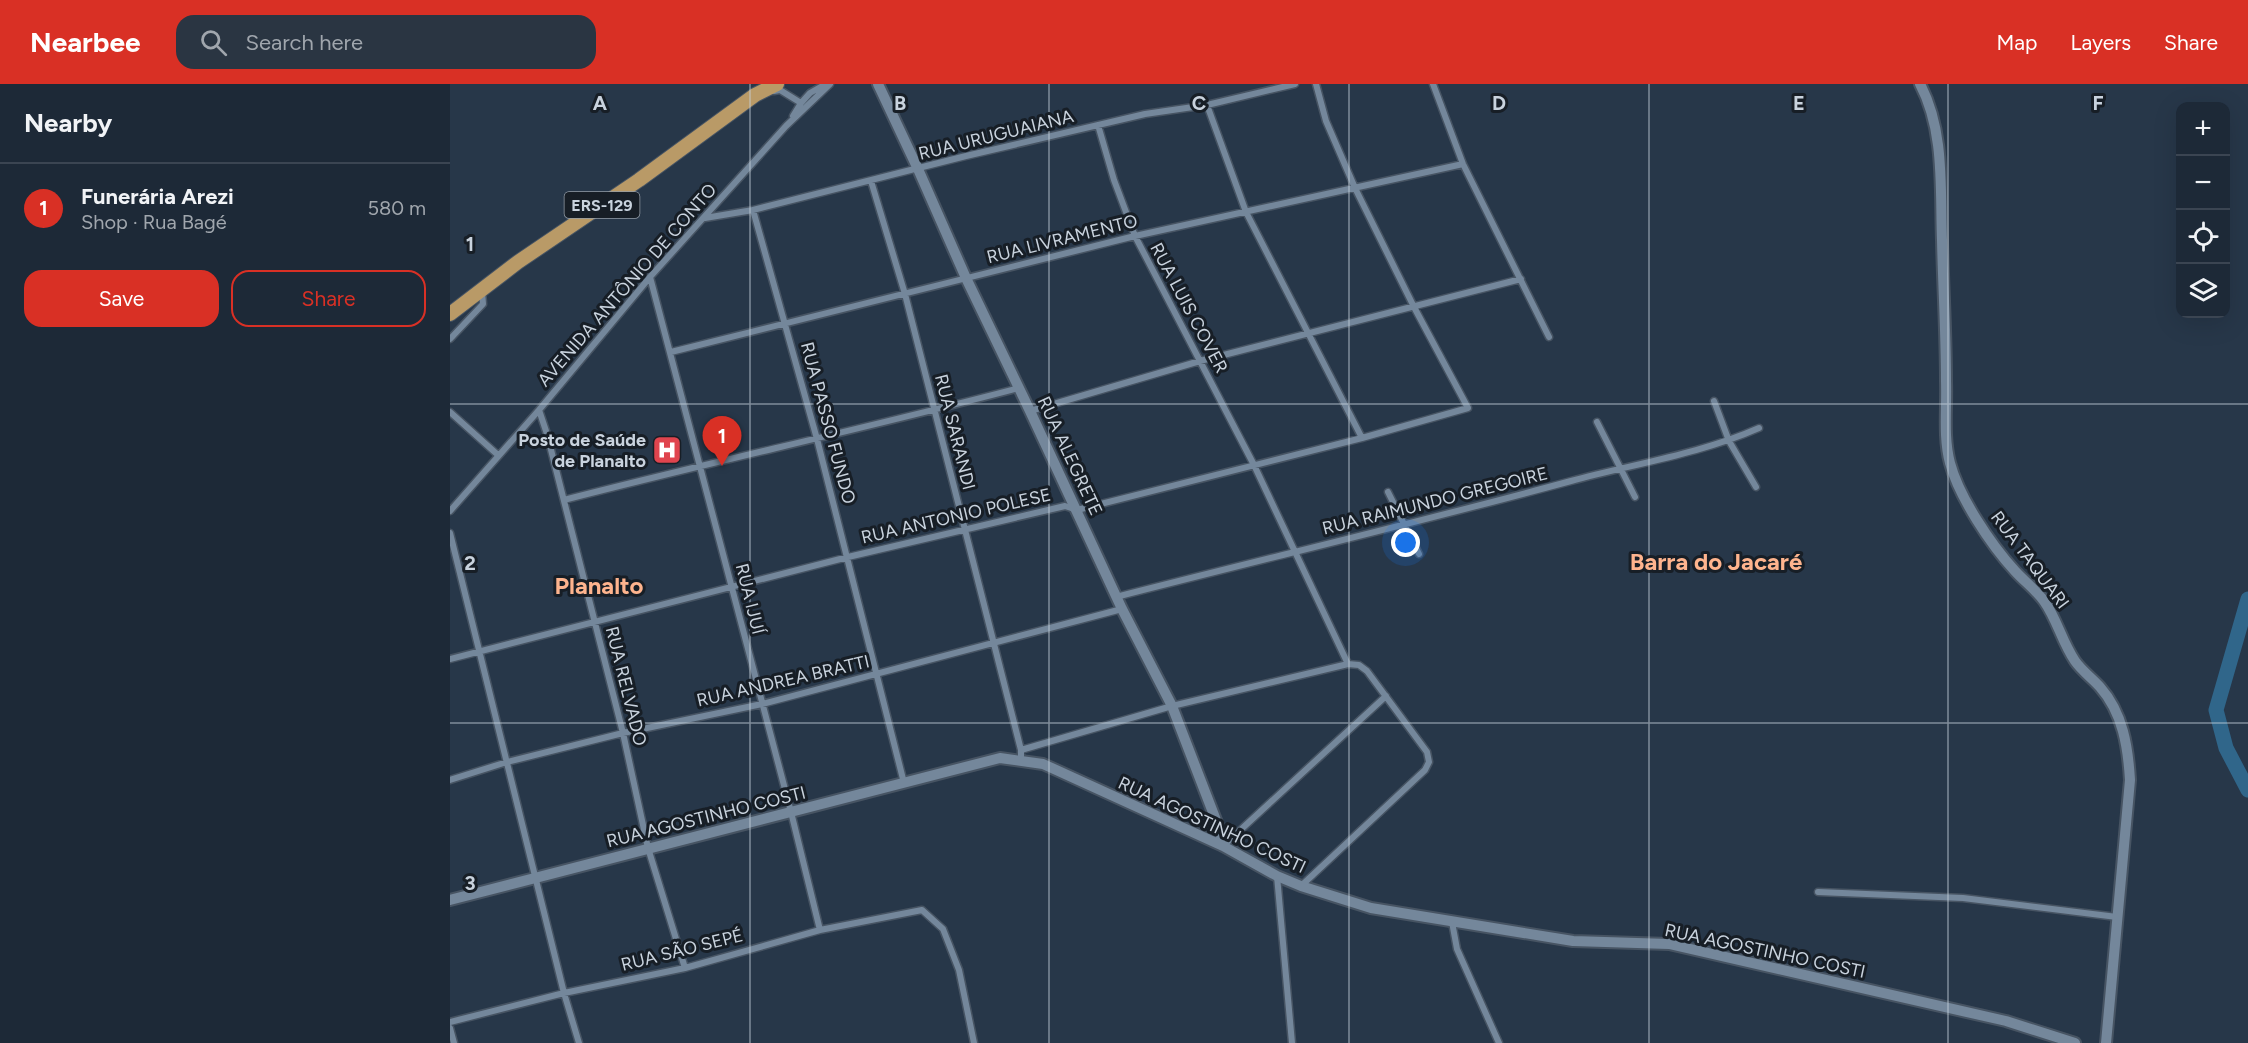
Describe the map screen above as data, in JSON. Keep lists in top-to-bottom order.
{
  "streets": {
    "main road": ["ERS-129"],
    "street": [
      "RUA URUGUAIANA",
      "RUA LIVRAMENTO",
      "AVENIDA ANTÔNIO DE CONTO",
      "RUA LUIS COVER",
      "RUA PASSO FUNDO",
      "RUA SARANDI",
      "RUA ALEGRETE",
      "RUA RAIMUNDO GREGOIRE",
      "RUA ANTONIO POLESE",
      "RUA TAQUARI",
      "RUA IJUÍ",
      "RUA ANDREA BRATTI",
      "RUA RELVADO",
      "RUA AGOSTINHO COSTI",
      "RUA SÃO SEPÉ"
    ]
  },
  "crossings": [
    ["RUA URUGUAIANA", "AVENIDA ANTÔNIO DE CONTO"],
    ["RUA URUGUAIANA", "RUA LUIS COVER"],
    ["RUA URUGUAIANA", "RUA PASSO FUNDO"],
    ["RUA URUGUAIANA", "RUA SARANDI"],
    ["RUA URUGUAIANA", "RUA ALEGRETE"],
    ["RUA LIVRAMENTO", "RUA LUIS COVER"],
    ["RUA LIVRAMENTO", "RUA PASSO FUNDO"],
    ["RUA LIVRAMENTO", "RUA SARANDI"],
    ["RUA LIVRAMENTO", "RUA ALEGRETE"],
    ["RUA LIVRAMENTO", "RUA IJUÍ"],
    ["AVENIDA ANTÔNIO DE CONTO", "RUA IJUÍ"],
    ["AVENIDA ANTÔNIO DE CONTO", "RUA RELVADO"],
    ["RUA LUIS COVER", "RUA RAIMUNDO GREGOIRE"],
    ["RUA LUIS COVER", "RUA ANTONIO POLESE"],
    ["RUA PASSO FUNDO", "RUA ANTONIO POLESE"],
    ["RUA PASSO FUNDO", "RUA ANDREA BRATTI"],
    ["RUA PASSO FUNDO", "RUA AGOSTINHO COSTI"],
    ["RUA SARANDI", "RUA ANTONIO POLESE"],
    ["RUA SARANDI", "RUA ANDREA BRATTI"],
    ["RUA SARANDI", "RUA AGOSTINHO COSTI"],
    ["RUA ALEGRETE", "RUA RAIMUNDO GREGOIRE"],
    ["RUA ALEGRETE", "RUA ANTONIO POLESE"],
    ["RUA ALEGRETE", "RUA ANDREA BRATTI"],
    ["RUA ALEGRETE", "RUA AGOSTINHO COSTI"],
    ["RUA ANTONIO POLESE", "RUA IJUÍ"],
    ["RUA ANTONIO POLESE", "RUA RELVADO"],
    ["RUA IJUÍ", "RUA ANDREA BRATTI"],
    ["RUA IJUÍ", "RUA AGOSTINHO COSTI"],
    ["RUA IJUÍ", "RUA SÃO SEPÉ"],
    ["RUA ANDREA BRATTI", "RUA RELVADO"],
    ["RUA RELVADO", "RUA AGOSTINHO COSTI"],
    ["RUA RELVADO", "RUA SÃO SEPÉ"]
  ],
  "districts": ["Barra do Jacaré", "Planalto"],
  "places": {
    "hospital": ["Posto de Saúde de Planalto"]
  },
  "page": {
    "header": "Nearbee",
    "search": "Search here",
    "nav": ["Map", "Layers", "Share"],
    "heading": "Nearby",
    "map_buttons": ["+", "−"],
    "list": [
      {
        "mark": "1",
        "name": "Funerária Arezi",
        "note": "Shop · Rua Bagé",
        "value": "580 m"
      }
    ],
    "buttons": ["Save", "Share"],
    "pins": "1"
  },
  "grid": {
    "columns": [
      "A",
      "B",
      "C",
      "D",
      "E",
      "F"
    ],
    "rows": ["1", "2", "3"]
  }
}
